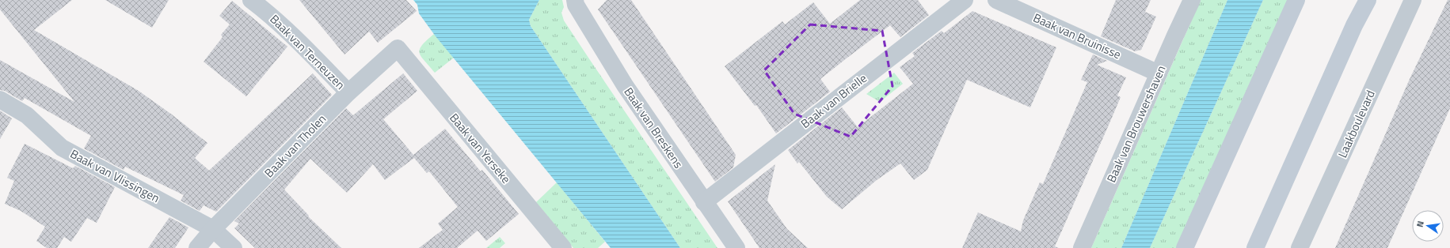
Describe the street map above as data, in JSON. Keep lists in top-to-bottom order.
{
  "streets": {
    "street": [
      "Baak van Bruinisse",
      "Baak van Terneuzen",
      "Baak van Brielle",
      "Baak van Brouwershaven",
      "Laakboulevard",
      "Baak van Breskens",
      "Baak van Tholen",
      "Baak van Yerseke",
      "Baak van Vlissingen"
    ]
  },
  "crossings": [
    ["Baak van Bruinisse", "Baak van Brouwershaven"],
    ["Baak van Terneuzen", "Baak van Tholen"],
    ["Baak van Brielle", "Baak van Breskens"],
    ["Baak van Tholen", "Baak van Yerseke"],
    ["Baak van Tholen", "Baak van Vlissingen"]
  ],
  "north": "left"
}
